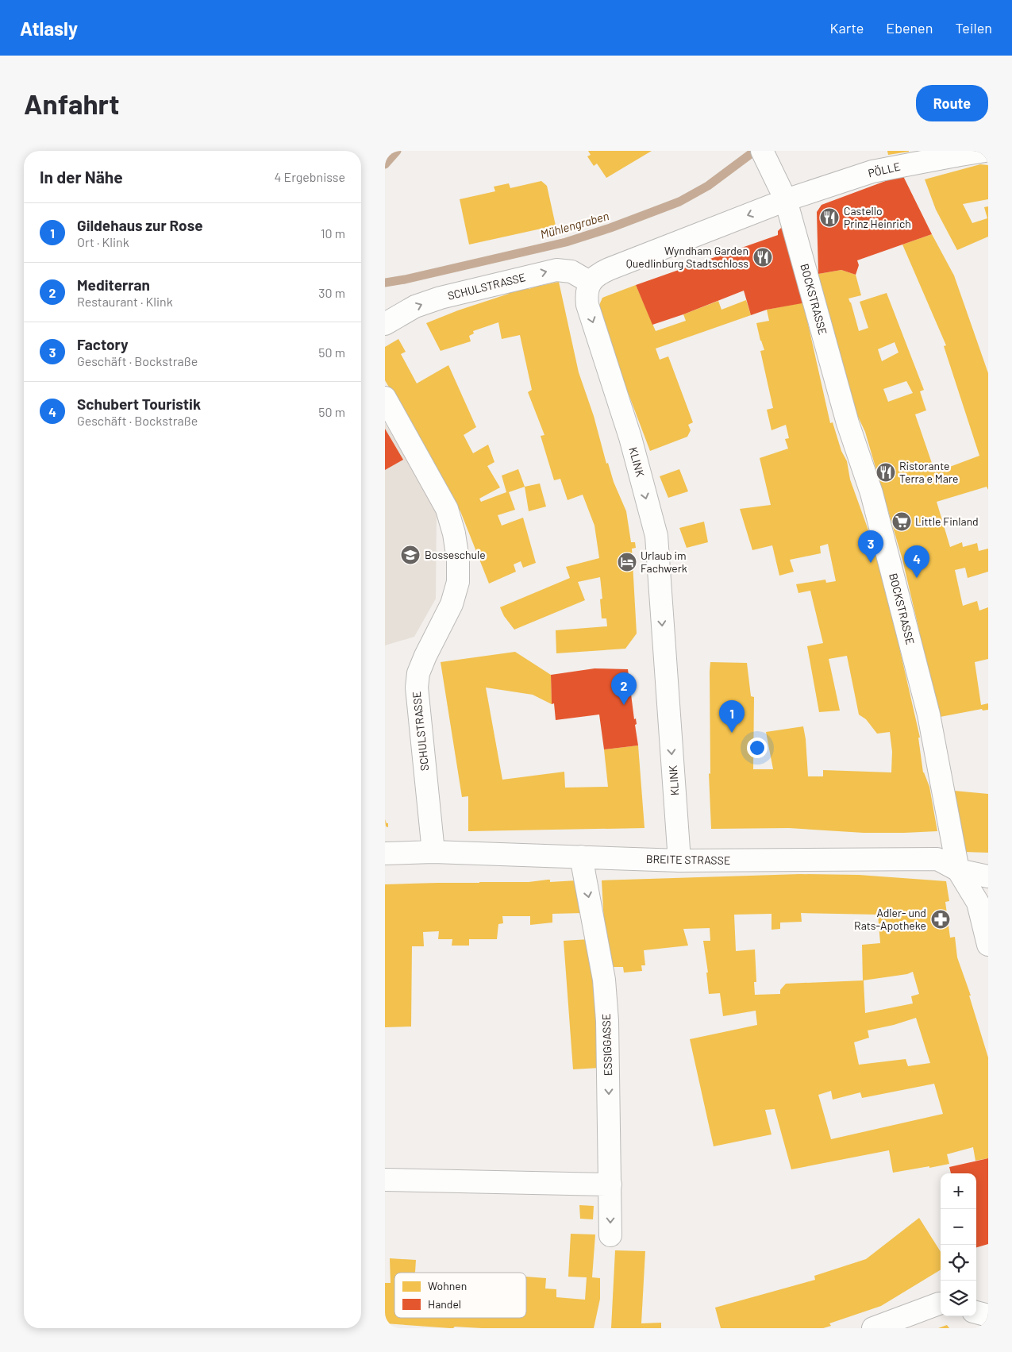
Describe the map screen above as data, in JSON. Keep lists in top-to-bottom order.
{
  "streets": {
    "street": [
      "PÖLLE",
      "SCHULSTRASSE",
      "BOCKSTRASSE",
      "KLINK",
      "BREITE STRASSE",
      "ESSIGGASSE"
    ]
  },
  "crossings": [
    ["PÖLLE", "BOCKSTRASSE"],
    ["SCHULSTRASSE", "KLINK"],
    ["SCHULSTRASSE", "BREITE STRASSE"],
    ["BOCKSTRASSE", "BREITE STRASSE"],
    ["KLINK", "BREITE STRASSE"],
    ["BREITE STRASSE", "ESSIGGASSE"]
  ],
  "one_way": ["KLINK", "ESSIGGASSE"],
  "water": ["Mühlengraben"],
  "places": {
    "restaurant": ["Castello Prinz Heinrich", "Wyndham Garden Quedlinburg Stadtschloss", "Ristorante Terra e Mare"],
    "supermarket": ["Little Finland"],
    "school or university": ["Bosseschule"],
    "hotel": ["Urlaub im Fachwerk"],
    "pharmacy": ["Adler- und Rats-Apotheke"]
  },
  "legend": ["Wohnen", "Handel"],
  "page": {
    "header": "Atlasly",
    "nav": ["Karte", "Ebenen", "Teilen"],
    "buttons": "Route",
    "title": "Anfahrt",
    "heading": ["In der Nähe", "4 Ergebnisse"],
    "list": [
      {
        "mark": "1",
        "name": "Gildehaus zur Rose",
        "note": "Ort · Klink",
        "value": "10 m"
      },
      {
        "mark": "2",
        "name": "Mediterran",
        "note": "Restaurant · Klink",
        "value": "30 m"
      },
      {
        "mark": "3",
        "name": "Factory",
        "note": "Geschäft · Bockstraße",
        "value": "50 m"
      },
      {
        "mark": "4",
        "name": "Schubert Touristik",
        "note": "Geschäft · Bockstraße",
        "value": "50 m"
      }
    ],
    "pins": [
      "3",
      "4",
      "2",
      "1"
    ],
    "map_buttons": ["+", "−"]
  }
}
